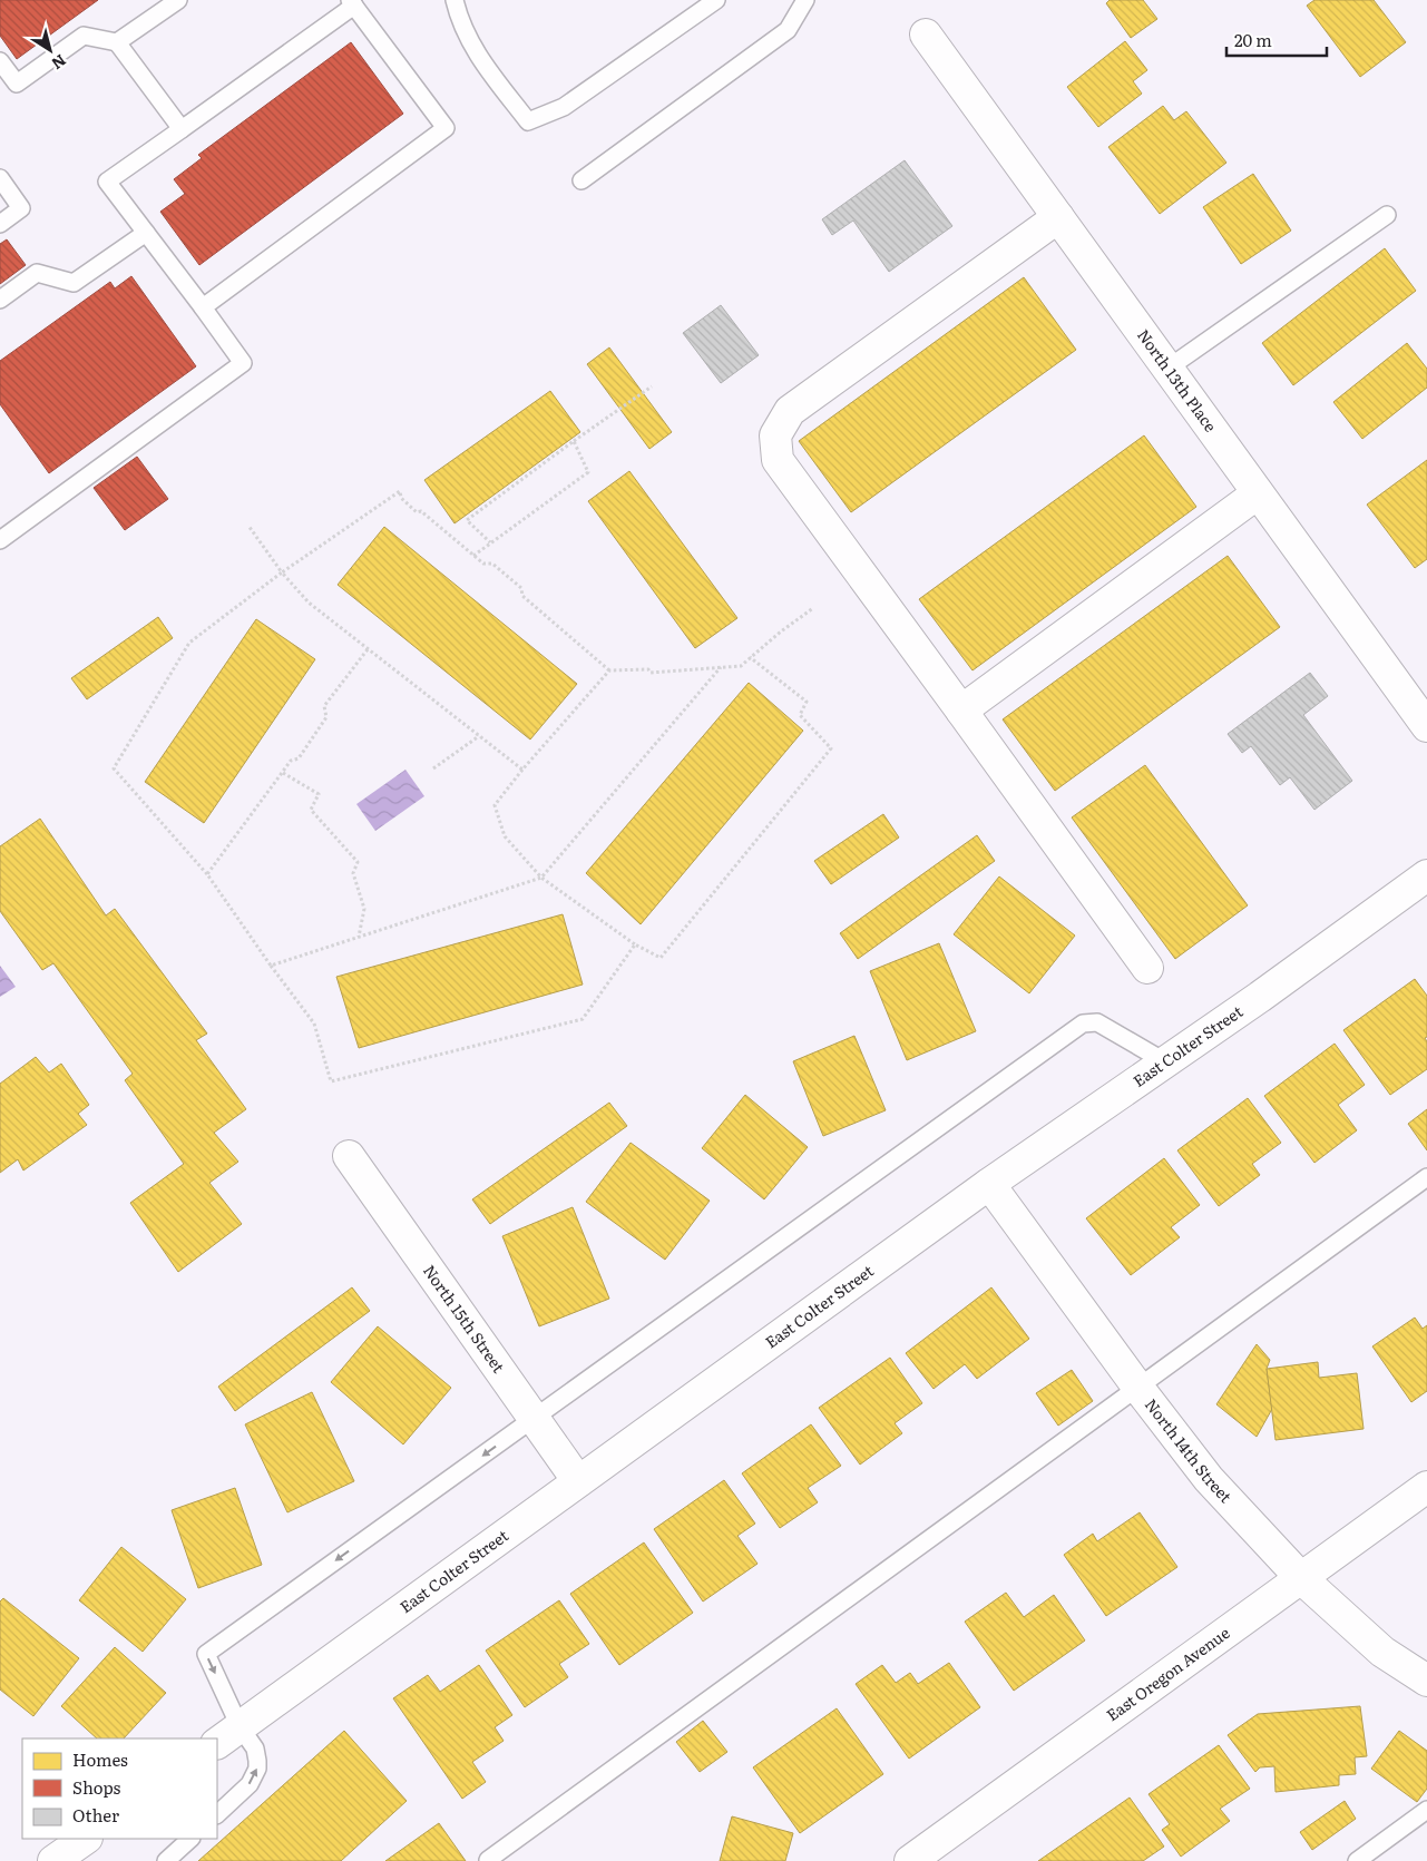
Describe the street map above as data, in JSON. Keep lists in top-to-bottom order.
{
  "streets": {
    "street": [
      "North 13th Place",
      "East Colter Street",
      "North 15th Street",
      "North 14th Street",
      "East Oregon Avenue"
    ]
  },
  "crossings": [
    ["East Colter Street", "North 15th Street"],
    ["East Colter Street", "North 14th Street"],
    ["North 14th Street", "East Oregon Avenue"]
  ],
  "legend": ["Homes", "Shops", "Other"],
  "scale_bar": "20 m",
  "north": "bottom right"
}
